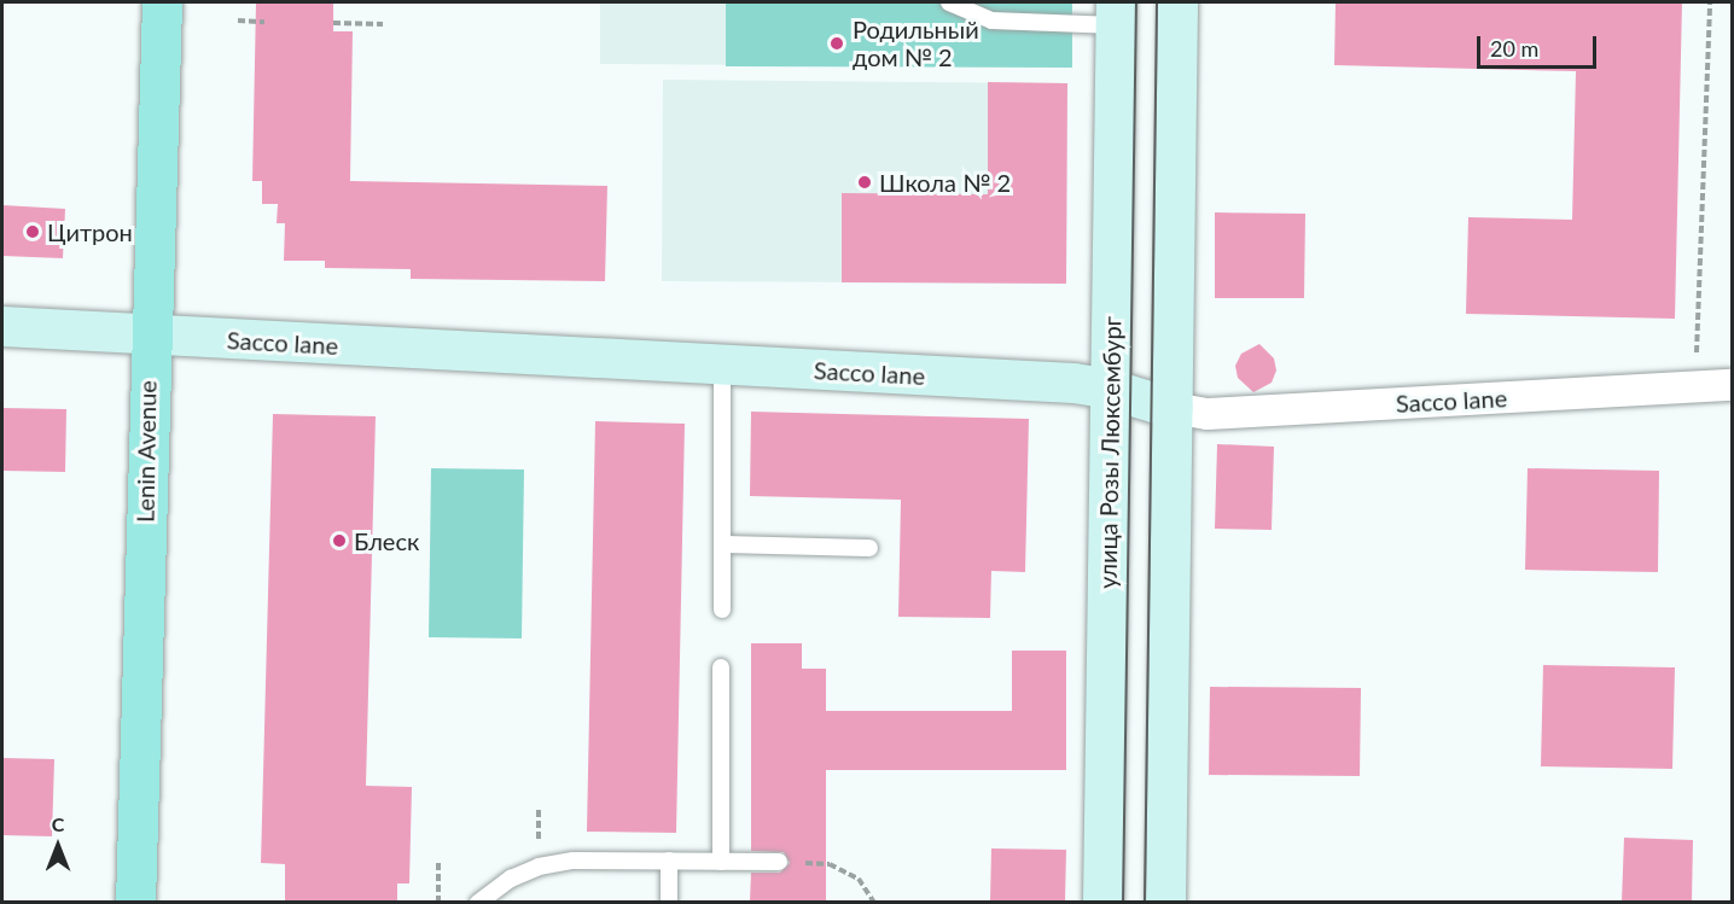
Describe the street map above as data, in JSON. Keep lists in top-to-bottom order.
{
  "streets": {
    "main road": ["Sacco lane", "Lenin Avenue", "улица Розы Люксембург"]
  },
  "crossings": [
    ["Sacco lane", "Lenin Avenue"],
    ["Sacco lane", "улица Розы Люксембург"]
  ],
  "places": [
    "Родильный дом № 2",
    "Школа № 2",
    "Цитрон",
    "Блеск"
  ],
  "scale_bar": "20 m",
  "north": "top"
}
